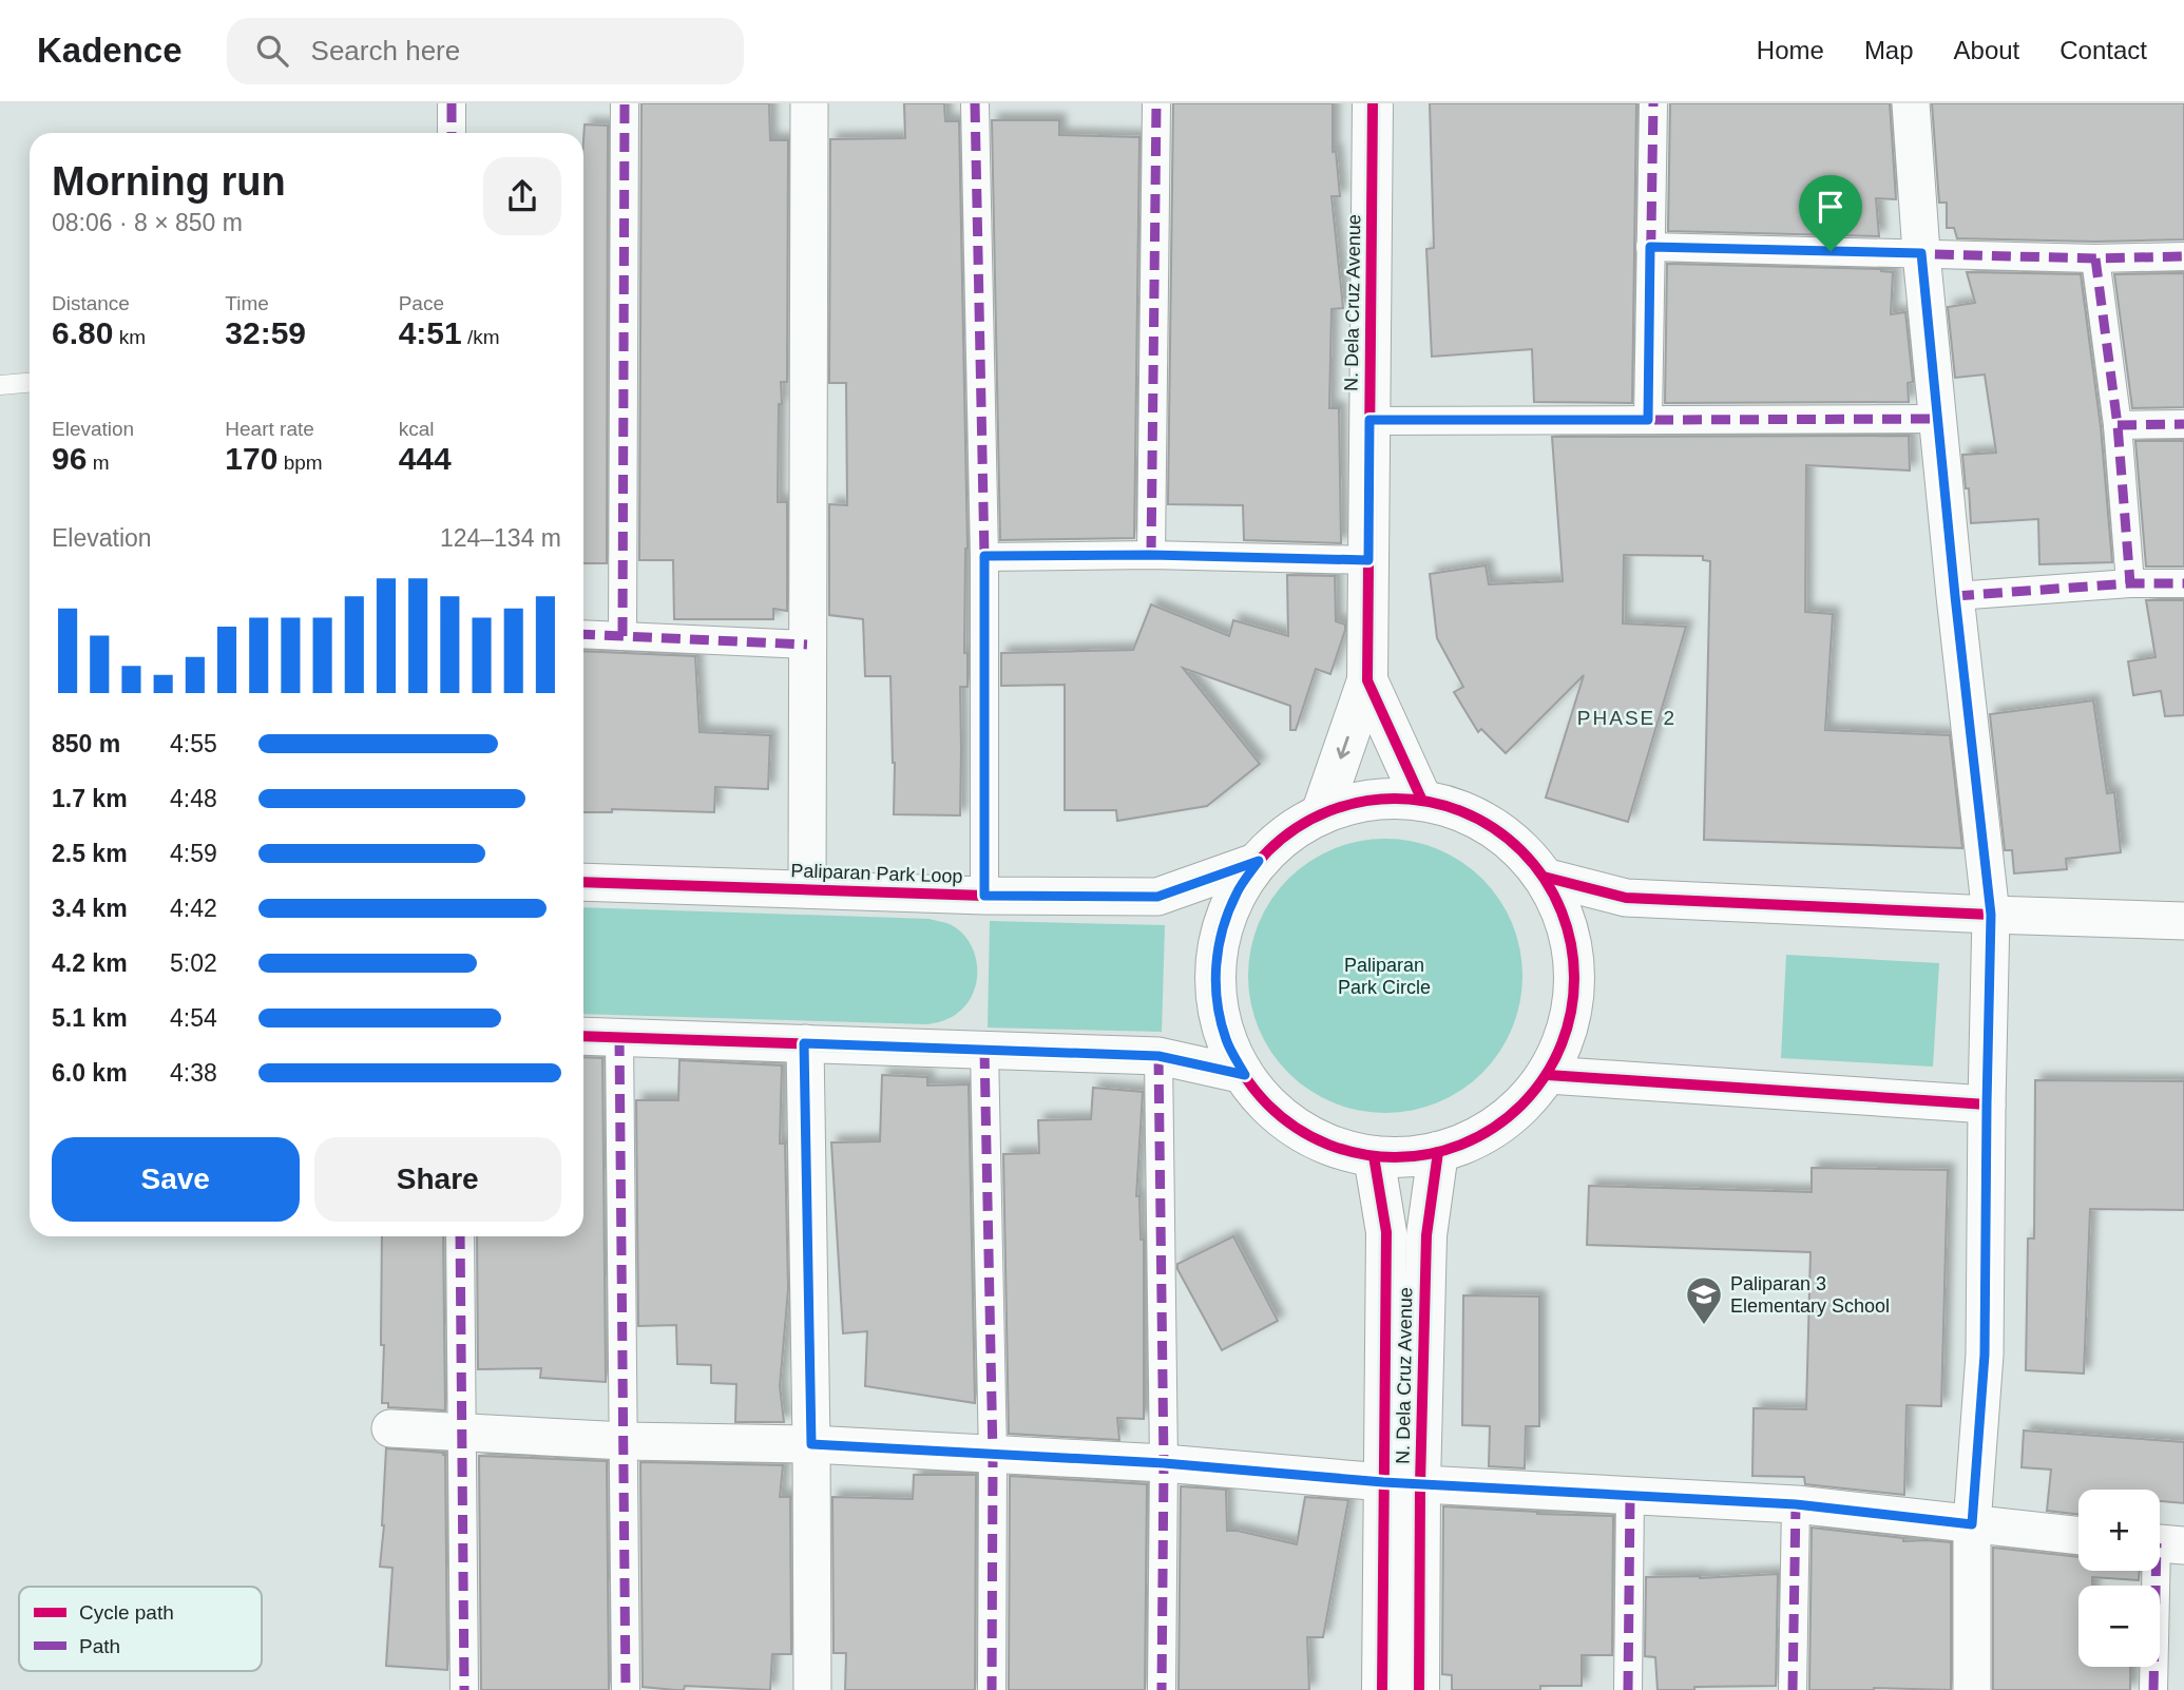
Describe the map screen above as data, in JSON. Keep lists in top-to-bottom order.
{
  "streets": {
    "street": ["N. Dela Cruz Avenue", "Paliparan Park Loop"]
  },
  "districts": ["PHASE 2"],
  "parks": ["Paliparan Park Circle"],
  "places": {
    "school or university": ["Paliparan 3 Elementary School"]
  },
  "legend": ["Cycle path", "Path"],
  "page": {
    "header": "Kadence",
    "search": "Search here",
    "nav": [
      "Home",
      "Map",
      "About",
      "Contact"
    ],
    "heading": ["Morning run", "08:06 · 8 × 850 m"],
    "stats": [
      ["Distance", "6.80 km"],
      ["Time", "32:59"],
      ["Pace", "4:51 /km"],
      ["Elevation", "96 m"],
      ["Heart rate", "170 bpm"],
      ["kcal", "444"]
    ],
    "chart": ["Elevation", "124–134 m"],
    "list": [
      {
        "name": "850 m",
        "note": "4:55"
      },
      {
        "name": "1.7 km",
        "note": "4:48"
      },
      {
        "name": "2.5 km",
        "note": "4:59"
      },
      {
        "name": "3.4 km",
        "note": "4:42"
      },
      {
        "name": "4.2 km",
        "note": "5:02"
      },
      {
        "name": "5.1 km",
        "note": "4:54"
      },
      {
        "name": "6.0 km",
        "note": "4:38"
      }
    ],
    "buttons": ["Save", "Share"],
    "map_buttons": ["+", "−"]
  }
}
